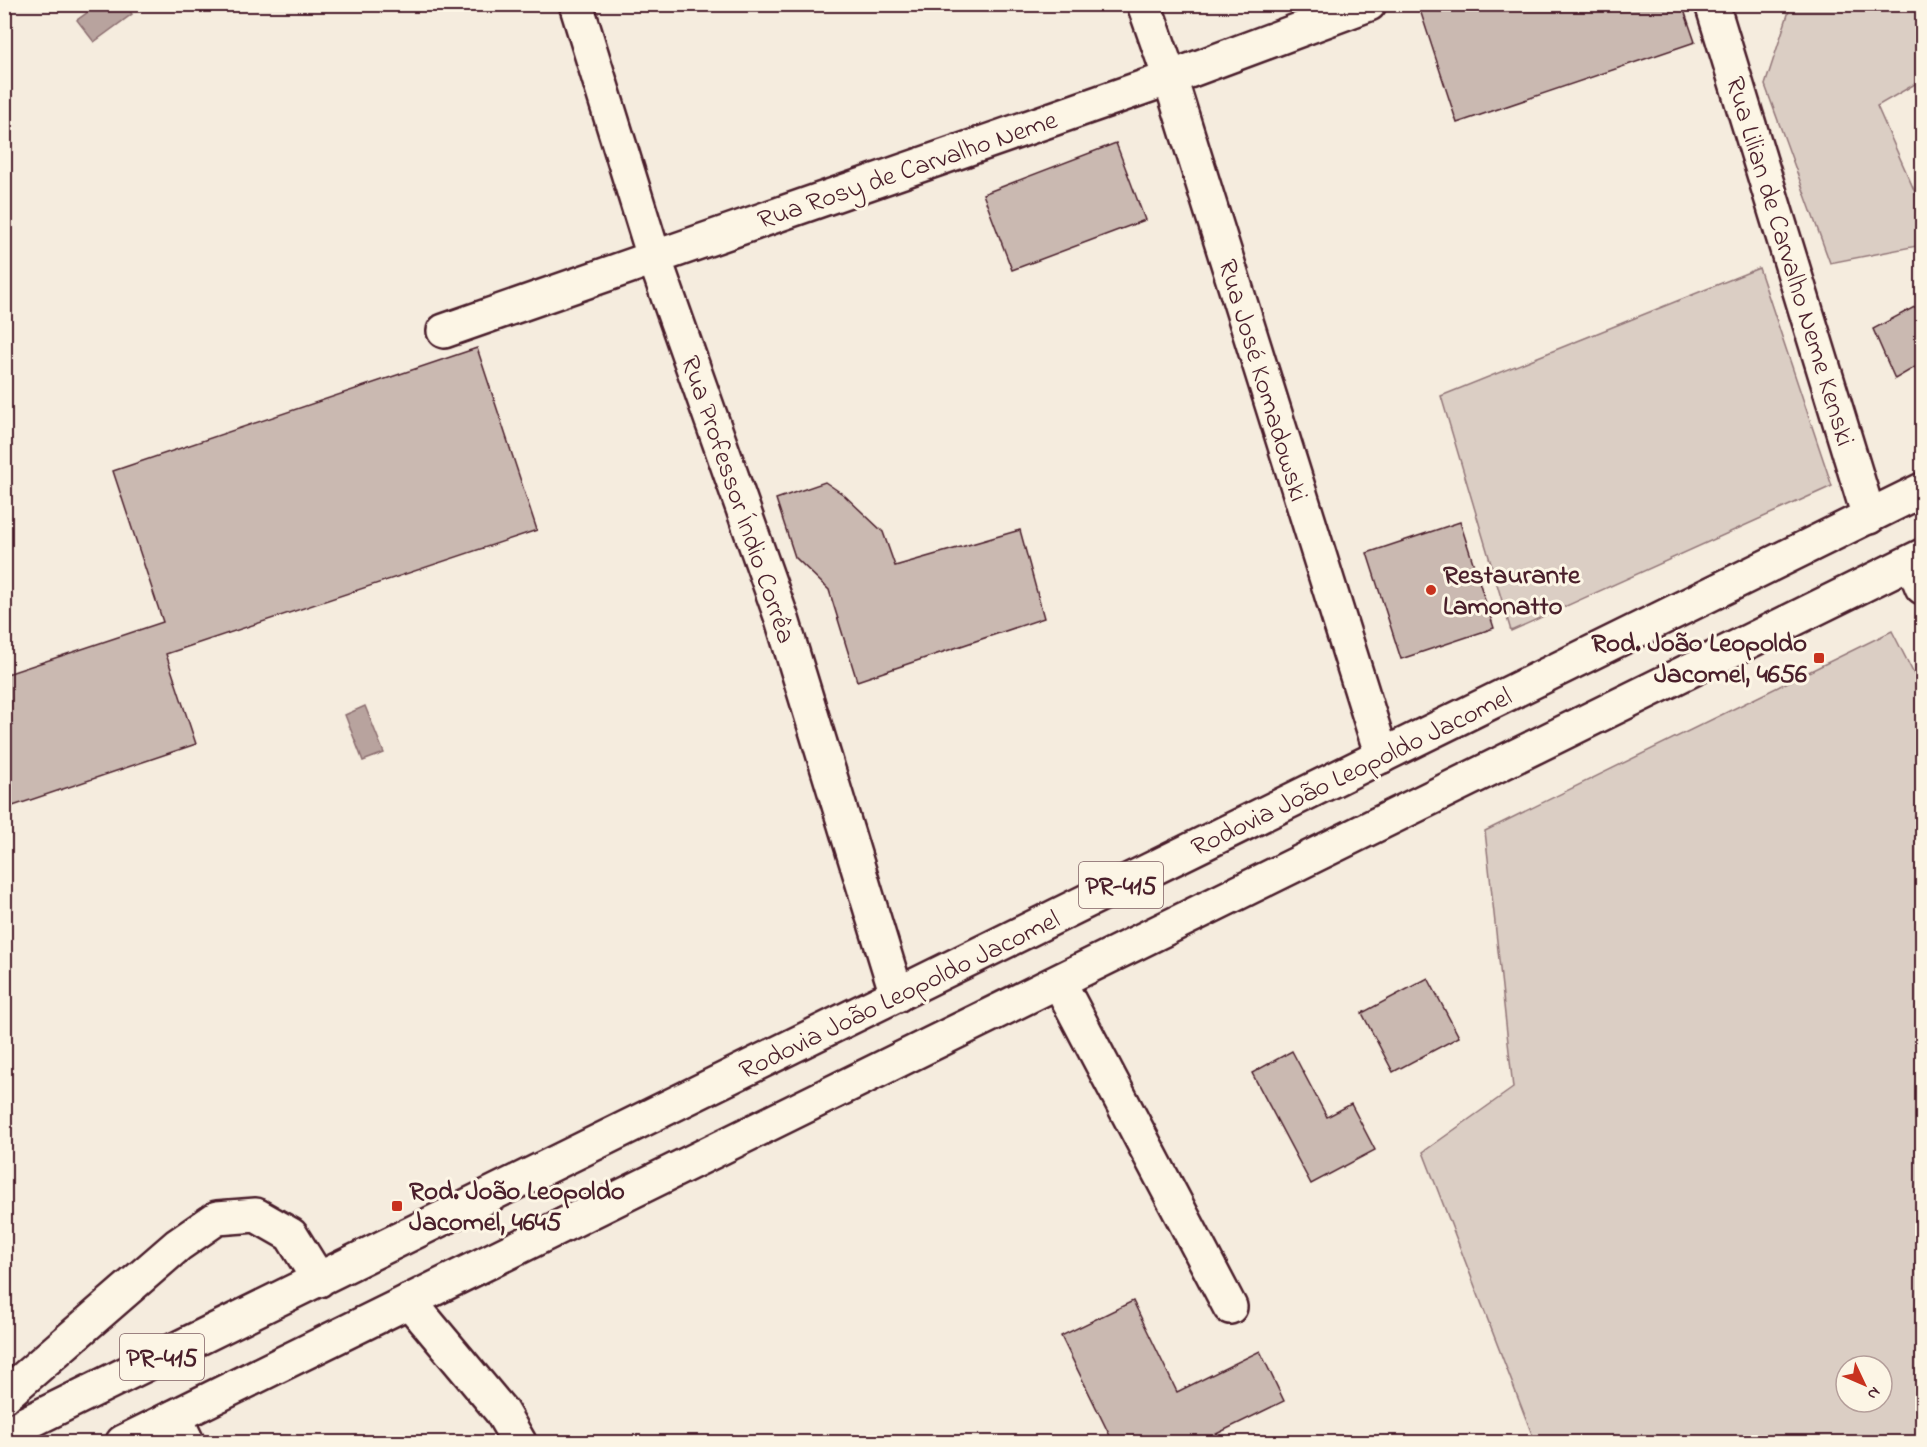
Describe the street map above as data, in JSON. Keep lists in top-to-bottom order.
{
  "streets": {
    "main road": [
      "Rua Rosy de Carvalho Neme",
      "Rua Lilian de Carvalho Neme Kenski",
      "Rua José Komadowski",
      "Rua Professor Índio Corrêa",
      "Rodovia João Leopoldo Jacomel",
      "PR-415"
    ]
  },
  "crossings": [
    ["Rua Rosy de Carvalho Neme", "Rua José Komadowski"],
    ["Rua Rosy de Carvalho Neme", "Rua Professor Índio Corrêa"],
    ["Rua Lilian de Carvalho Neme Kenski", "Rodovia João Leopoldo Jacomel"],
    ["Rua José Komadowski", "Rodovia João Leopoldo Jacomel"],
    ["Rua Professor Índio Corrêa", "Rodovia João Leopoldo Jacomel"]
  ],
  "places": {
    "other": ["Restaurante Lamonatto"],
    "transit": ["Rod. João Leopoldo Jacomel, 4656", "Rod. João Leopoldo Jacomel, 4645"]
  },
  "north": "bottom right"
}
